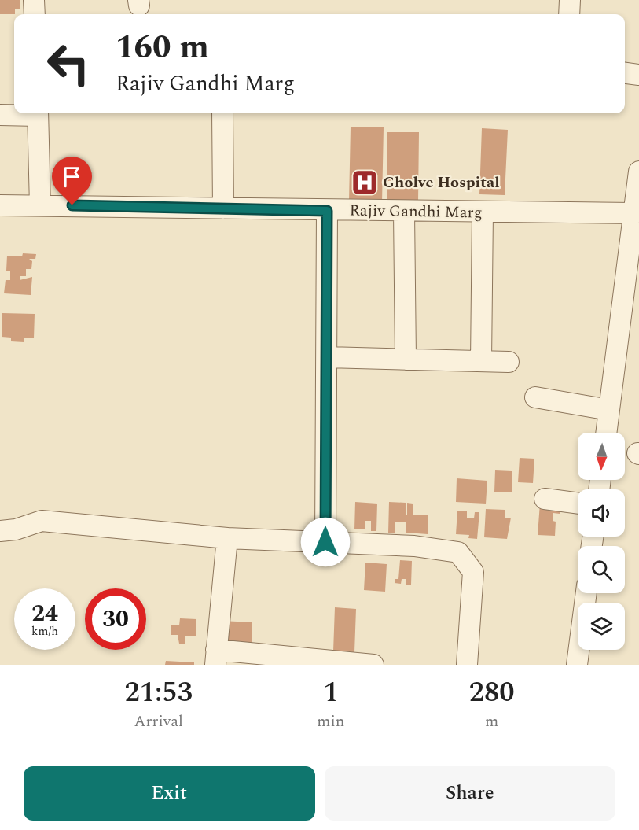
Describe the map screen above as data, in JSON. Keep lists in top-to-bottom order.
{
  "streets": {
    "street": ["Rajiv Gandhi Marg"]
  },
  "places": {
    "hospital": ["Gholve Hospital"]
  },
  "north": "bottom",
  "page": {
    "turn": ["160 m", "Rajiv Gandhi Marg"],
    "speed": "24 km/h",
    "limit": "30",
    "eta": [
      "21:53",
      "Arrival",
      "1",
      "min",
      "280",
      "m"
    ],
    "buttons": ["Exit", "Share"]
  }
}
